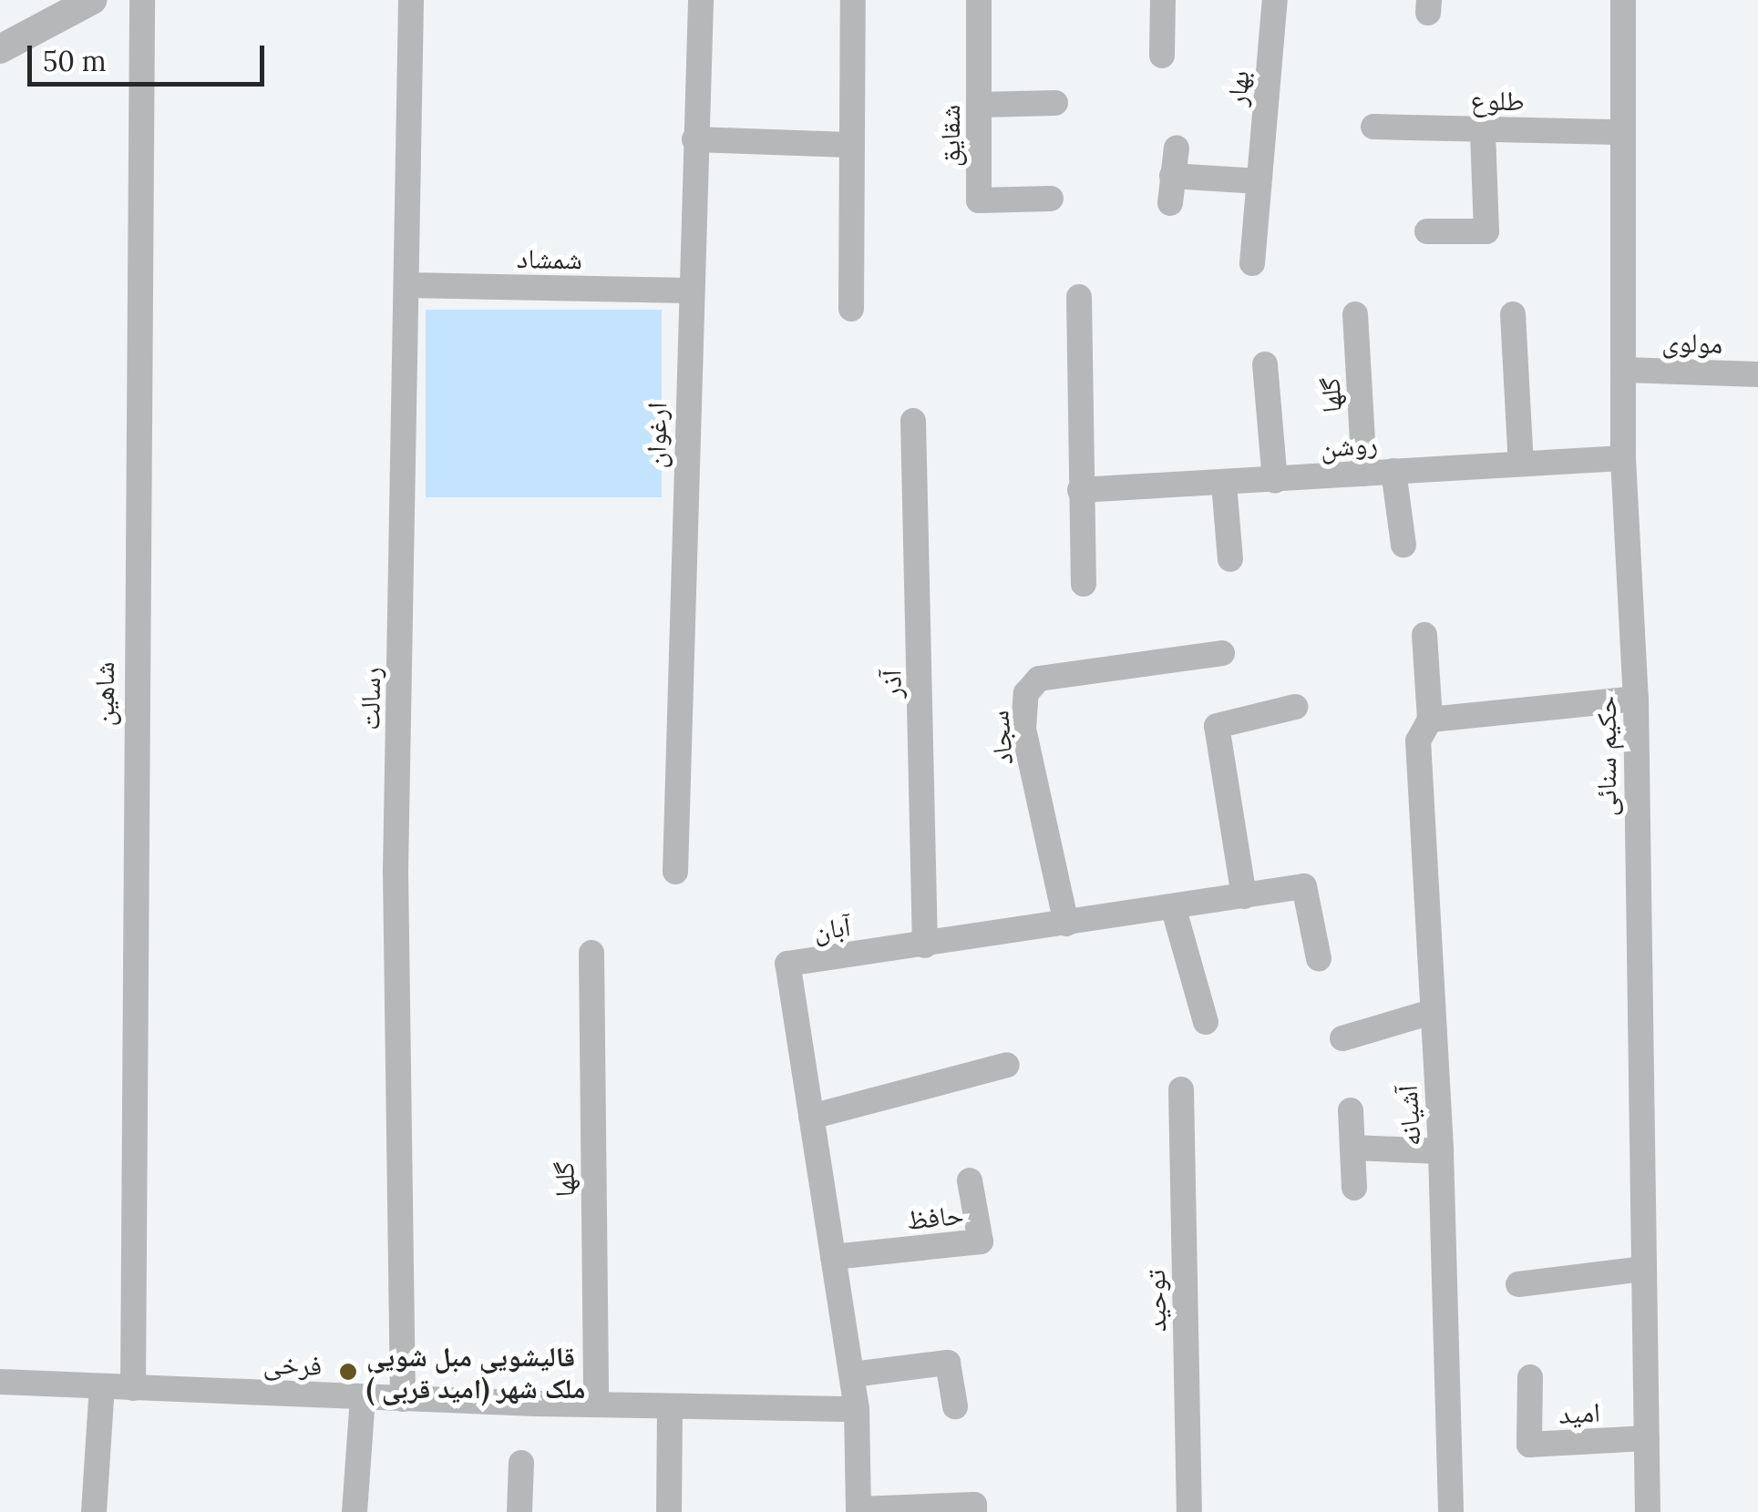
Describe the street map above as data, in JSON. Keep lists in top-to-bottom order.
{
  "streets": {
    "street": [
      "بهار",
      "طلوع",
      "شقایق",
      "شمشاد",
      "مولوی",
      "گلها",
      "ارغوان",
      "روشن",
      "آذر",
      "شاهین",
      "رسالت",
      "سجاد",
      "حکیم سنائی",
      "آبان",
      "آشیانه",
      "حافظ",
      "توحید",
      "فرخی",
      "امید"
    ]
  },
  "crossings": [
    ["طلوع", "حکیم سنائی"],
    ["شمشاد", "ارغوان"],
    ["شمشاد", "رسالت"],
    ["مولوی", "حکیم سنائی"],
    ["گلها", "روشن"],
    ["گلها", "فرخی"],
    ["روشن", "حکیم سنائی"],
    ["آذر", "آبان"],
    ["شاهین", "فرخی"],
    ["رسالت", "فرخی"],
    ["سجاد", "آبان"],
    ["حکیم سنائی", "امید"],
    ["آبان", "حافظ"],
    ["آبان", "فرخی"]
  ],
  "places": ["قالیشویی مبل شویی ملک شهر (امید قربی )"],
  "scale_bar": "50 m"
}
